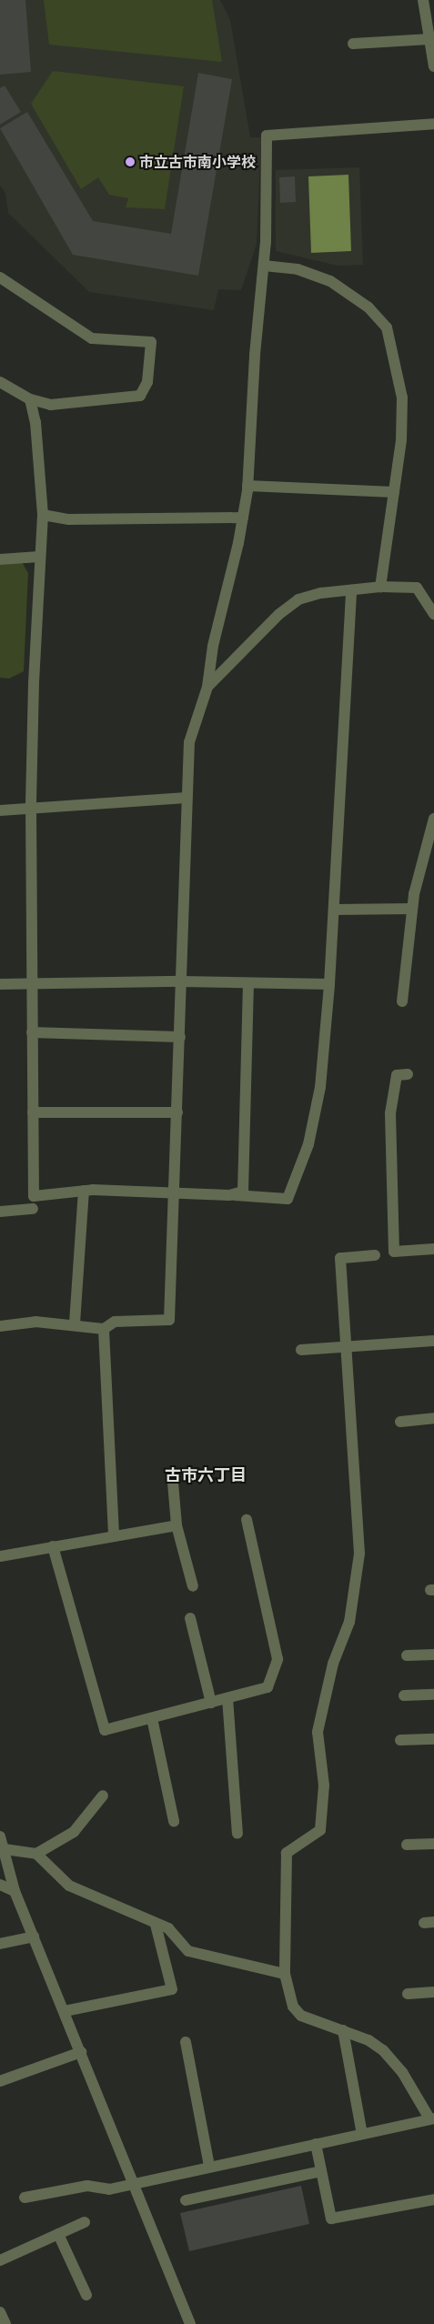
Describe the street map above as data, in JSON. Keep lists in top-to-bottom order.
{
  "districts": ["古市六丁目"],
  "places": ["市立古市南小学校"]
}
